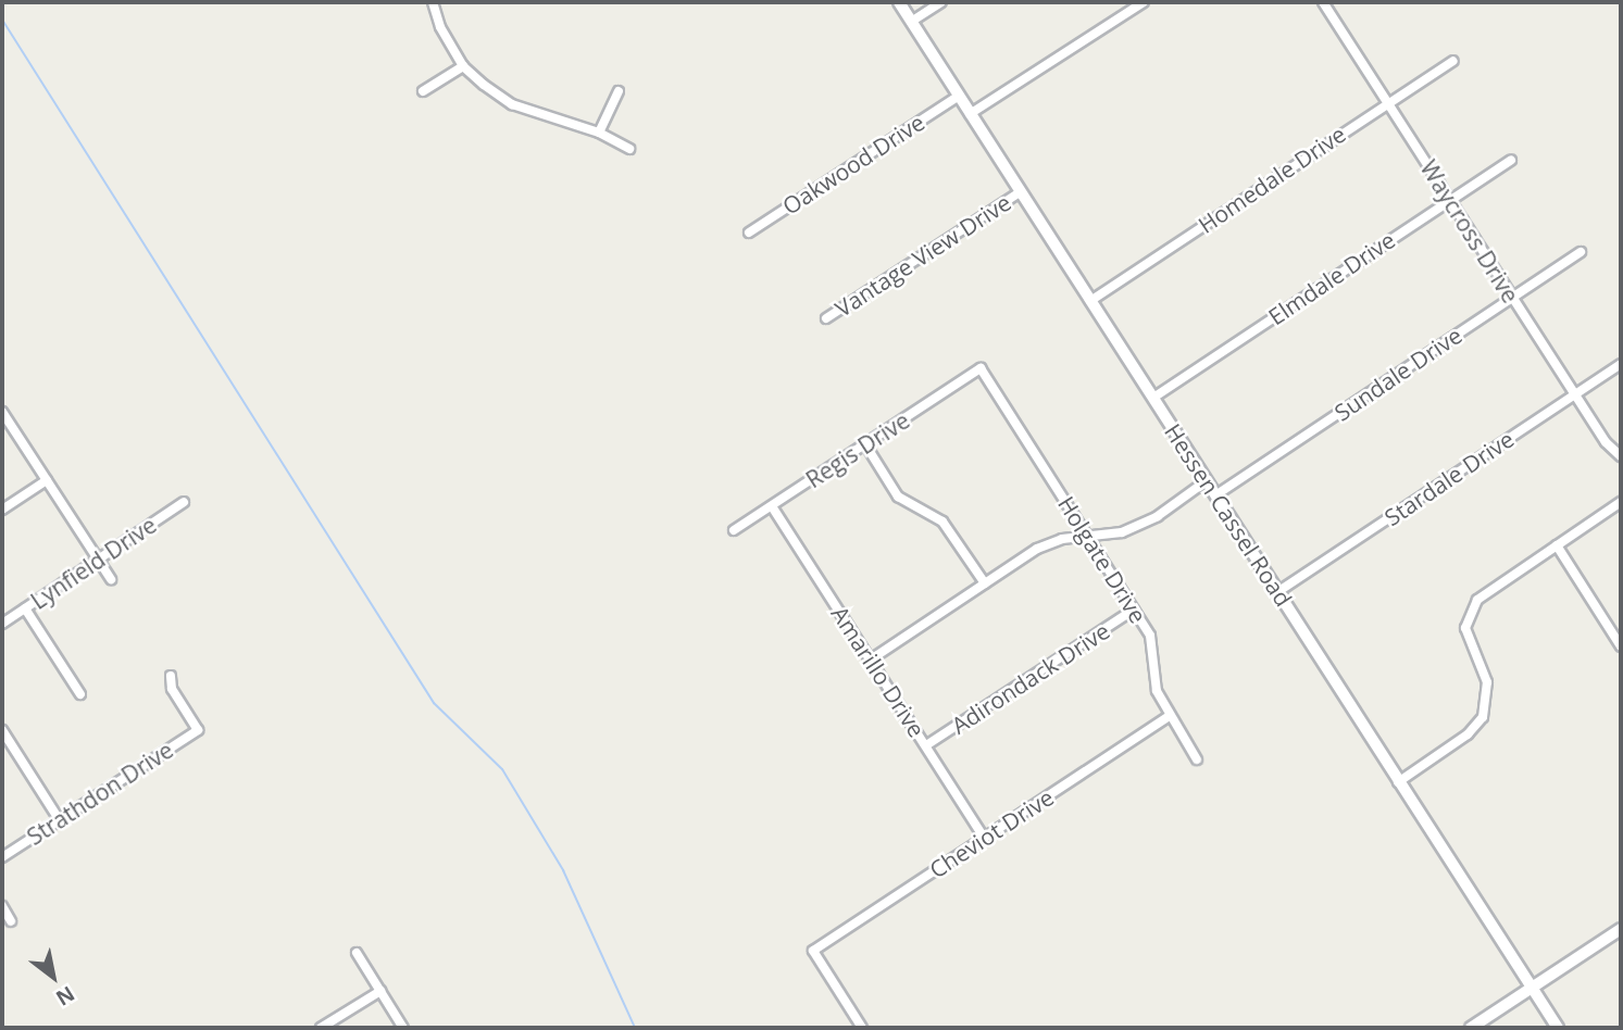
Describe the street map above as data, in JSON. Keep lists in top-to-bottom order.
{
  "streets": {
    "main road": ["Hessen Cassel Road"],
    "street": [
      "Oakwood Drive",
      "Homedale Drive",
      "Waycross Drive",
      "Vantage View Drive",
      "Elmdale Drive",
      "Sundale Drive",
      "Regis Drive",
      "Stardale Drive",
      "Holgate Drive",
      "Lynfield Drive",
      "Amarillo Drive",
      "Adirondack Drive",
      "Strathdon Drive",
      "Cheviot Drive"
    ]
  },
  "crossings": [
    ["Oakwood Drive", "Hessen Cassel Road"],
    ["Homedale Drive", "Waycross Drive"],
    ["Homedale Drive", "Hessen Cassel Road"],
    ["Waycross Drive", "Elmdale Drive"],
    ["Waycross Drive", "Sundale Drive"],
    ["Waycross Drive", "Stardale Drive"],
    ["Vantage View Drive", "Hessen Cassel Road"],
    ["Elmdale Drive", "Hessen Cassel Road"],
    ["Sundale Drive", "Hessen Cassel Road"],
    ["Regis Drive", "Holgate Drive"],
    ["Regis Drive", "Amarillo Drive"],
    ["Stardale Drive", "Hessen Cassel Road"],
    ["Holgate Drive", "Adirondack Drive"],
    ["Holgate Drive", "Cheviot Drive"],
    ["Amarillo Drive", "Adirondack Drive"],
    ["Amarillo Drive", "Cheviot Drive"]
  ],
  "north": "bottom right"
}
